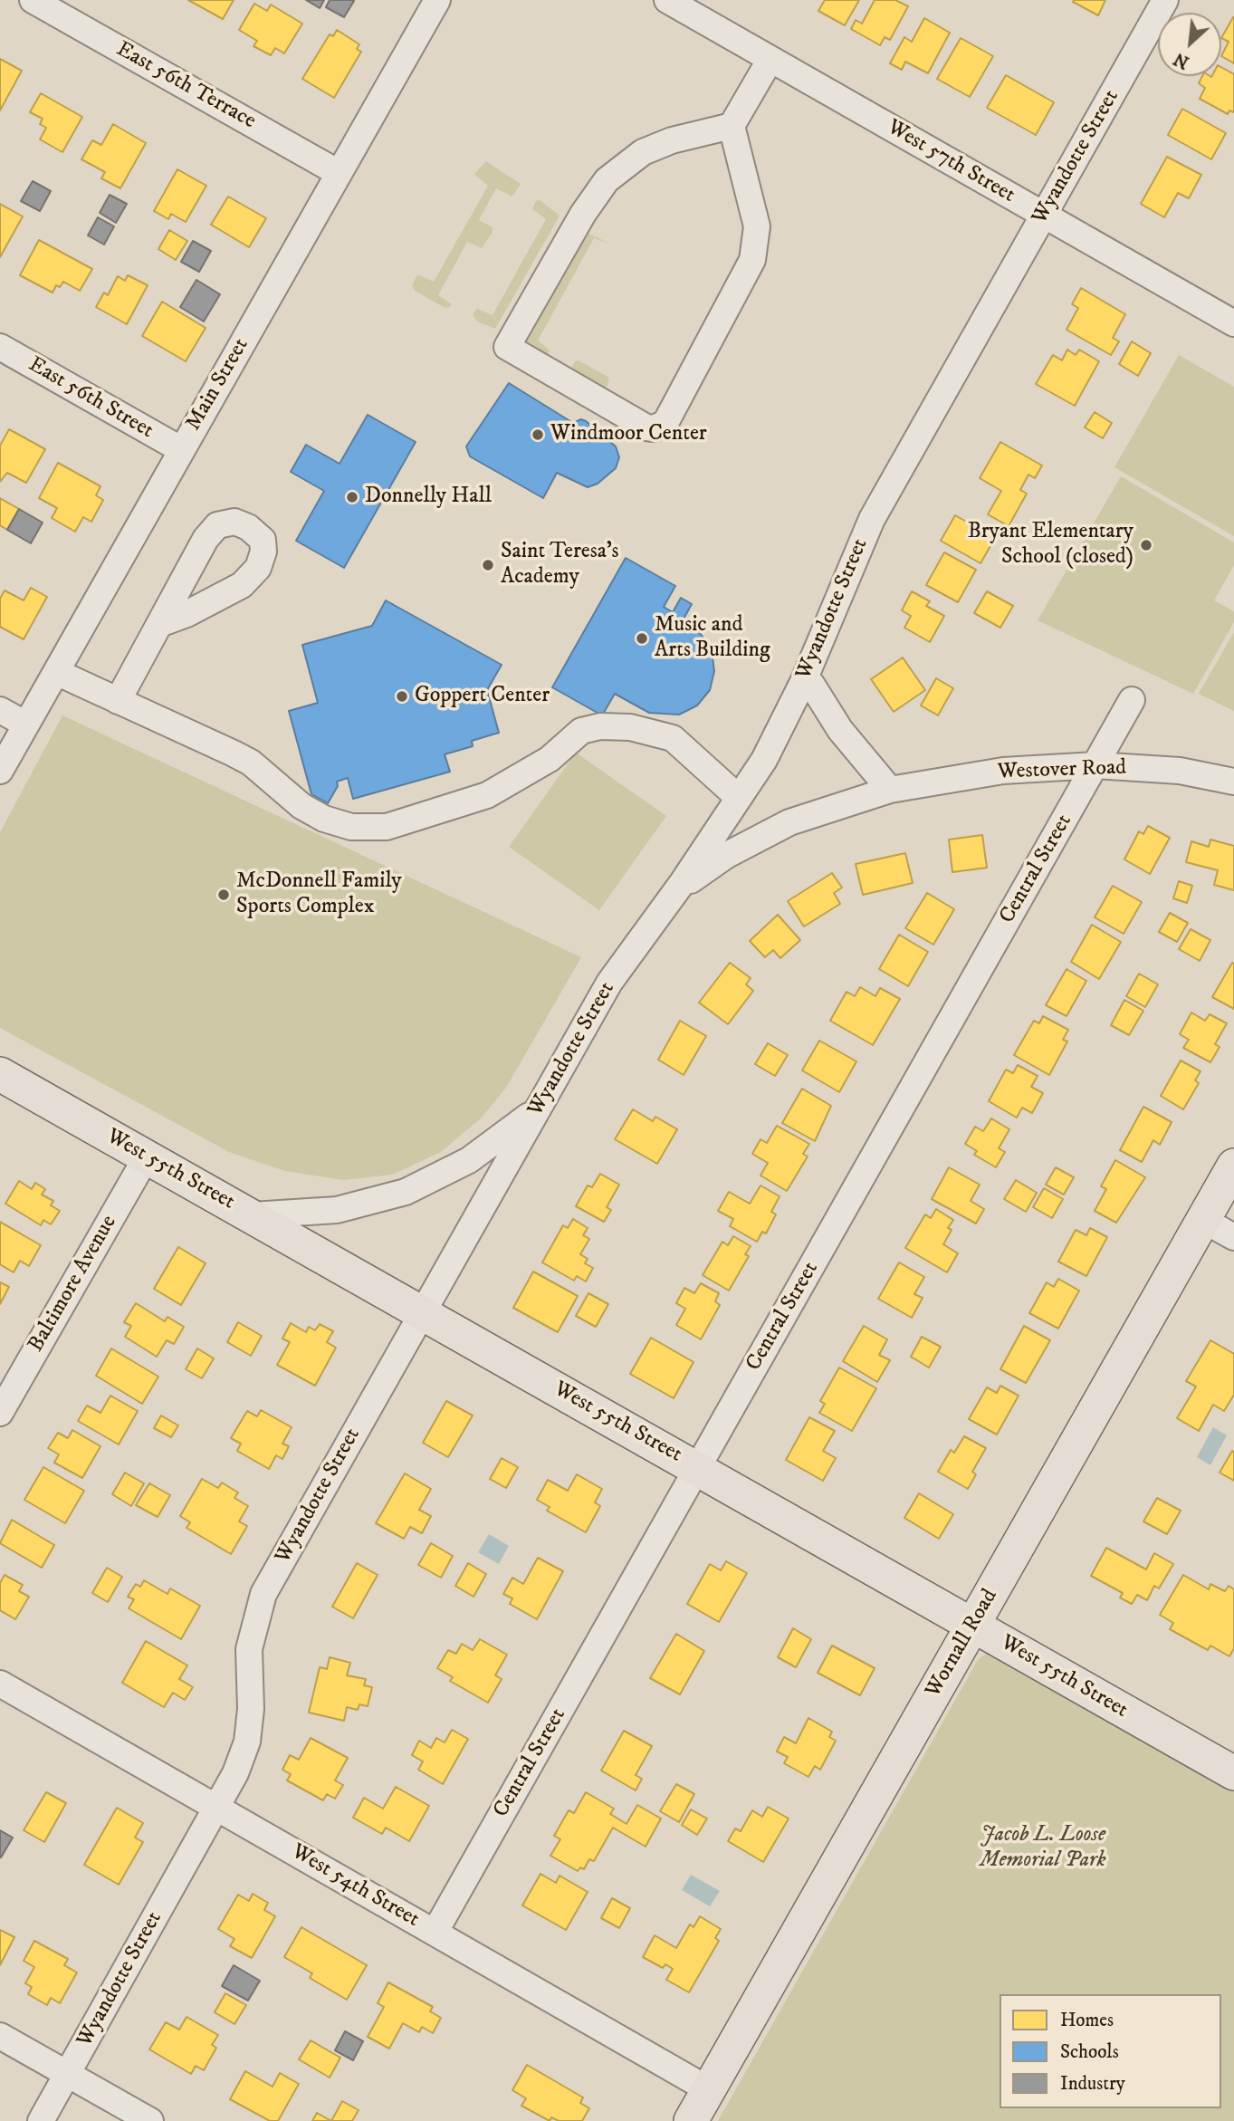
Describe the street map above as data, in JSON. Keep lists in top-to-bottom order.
{
  "streets": {
    "main road": ["West 55th Street", "Wornall Road"],
    "street": [
      "East 56th Terrace",
      "Wyandotte Street",
      "West 57th Street",
      "Main Street",
      "East 56th Street",
      "Westover Road",
      "Central Street",
      "Baltimore Avenue",
      "West 54th Street"
    ]
  },
  "crossings": [
    ["East 56th Terrace", "Main Street"],
    ["Wyandotte Street", "West 57th Street"],
    ["Wyandotte Street", "Westover Road"],
    ["Wyandotte Street", "West 55th Street"],
    ["Wyandotte Street", "West 54th Street"],
    ["Main Street", "East 56th Street"],
    ["Westover Road", "Central Street"],
    ["Central Street", "West 55th Street"],
    ["Central Street", "West 54th Street"],
    ["West 55th Street", "Baltimore Avenue"],
    ["West 55th Street", "Wornall Road"],
    ["Wornall Road", "West 54th Street"]
  ],
  "parks": ["Jacob L. Loose Memorial Park"],
  "places": [
    "Windmoor Center",
    "Donnelly Hall",
    "Bryant Elementary School (closed)",
    "Saint Teresa's Academy",
    "Music and Arts Building",
    "Goppert Center",
    "McDonnell Family Sports Complex"
  ],
  "legend": ["Homes", "Schools", "Industry"],
  "north": "bottom left"
}
